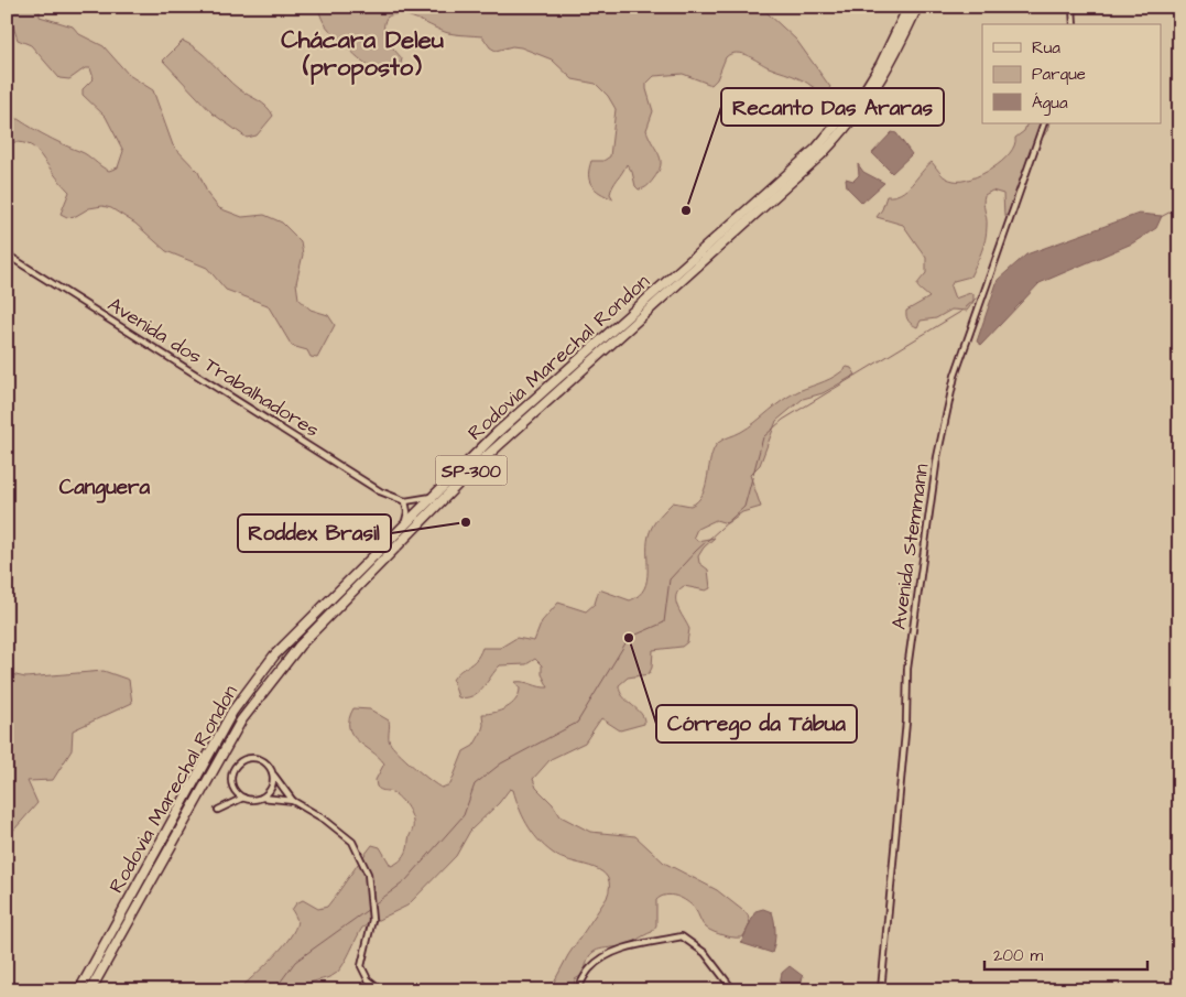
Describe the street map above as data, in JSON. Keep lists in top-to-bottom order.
{
  "streets": {
    "highway": ["Rodovia Marechal Rondon", "SP-300"],
    "street": ["Avenida dos Trabalhadores", "Avenida Stemmann"]
  },
  "districts": ["Chácara Deleu (proposto)", "Canguera"],
  "places": ["Recanto Das Araras", "Roddex Brasil", "Córrego da Tábua"],
  "legend": ["Rua", "Parque", "Água"],
  "scale_bar": "200 m"
}
